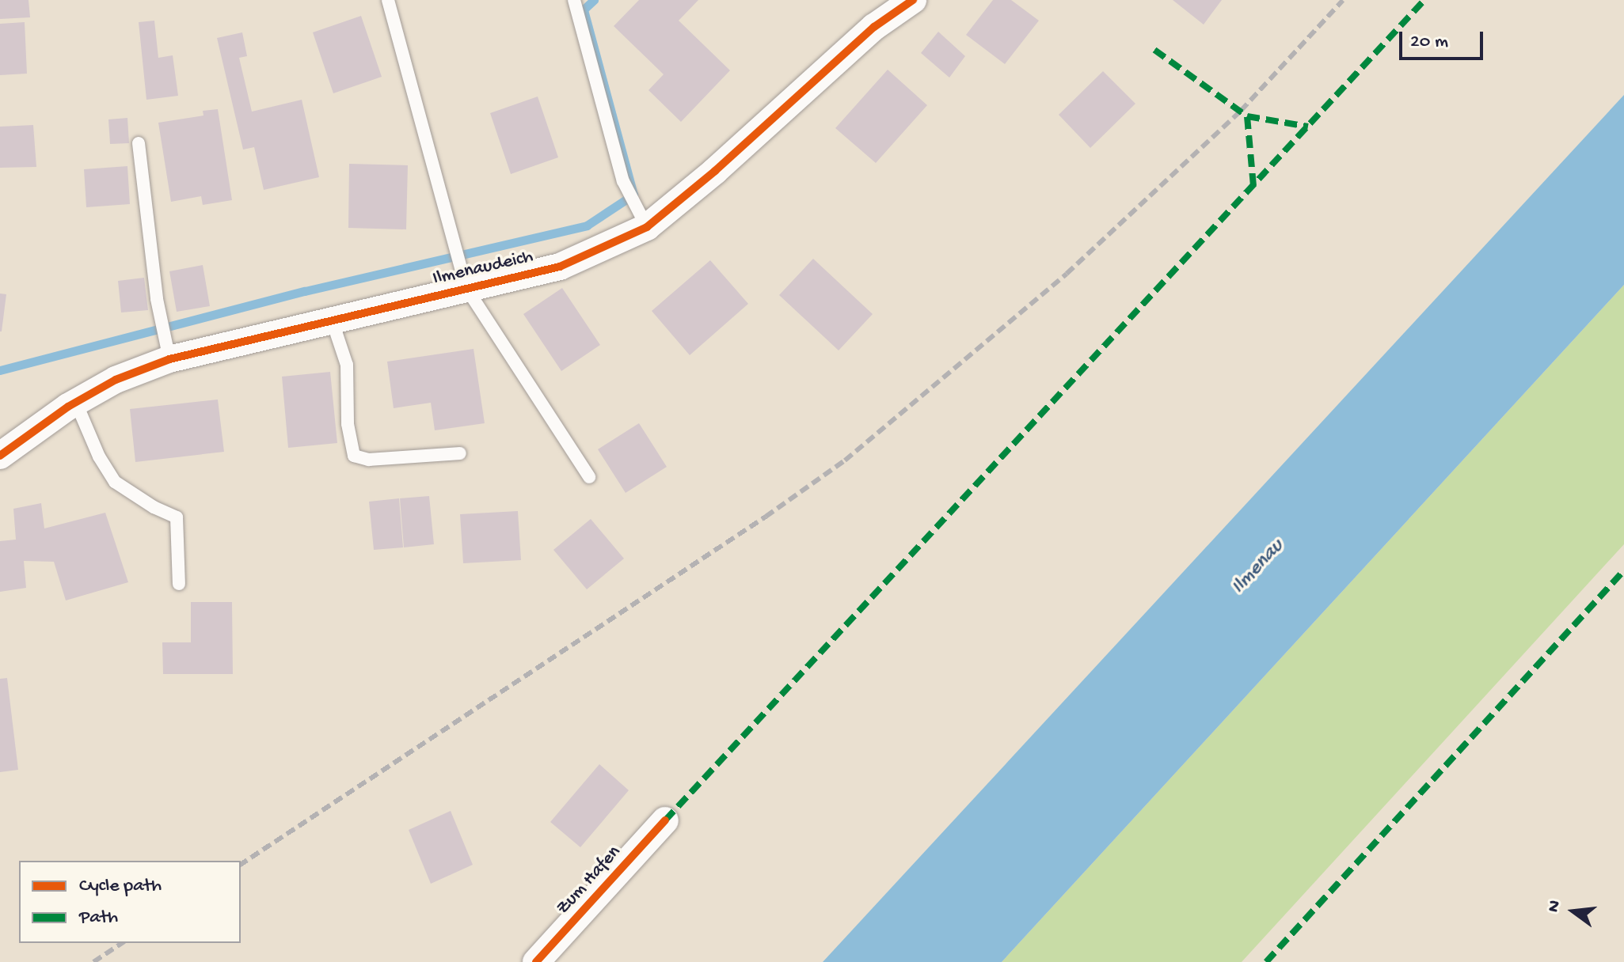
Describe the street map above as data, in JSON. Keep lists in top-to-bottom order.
{
  "streets": {
    "street": ["Ilmenaudeich", "Zum Hafen"]
  },
  "water": ["Ilmenau"],
  "legend": ["Cycle path", "Path"],
  "scale_bar": "20 m",
  "north": "left"
}
